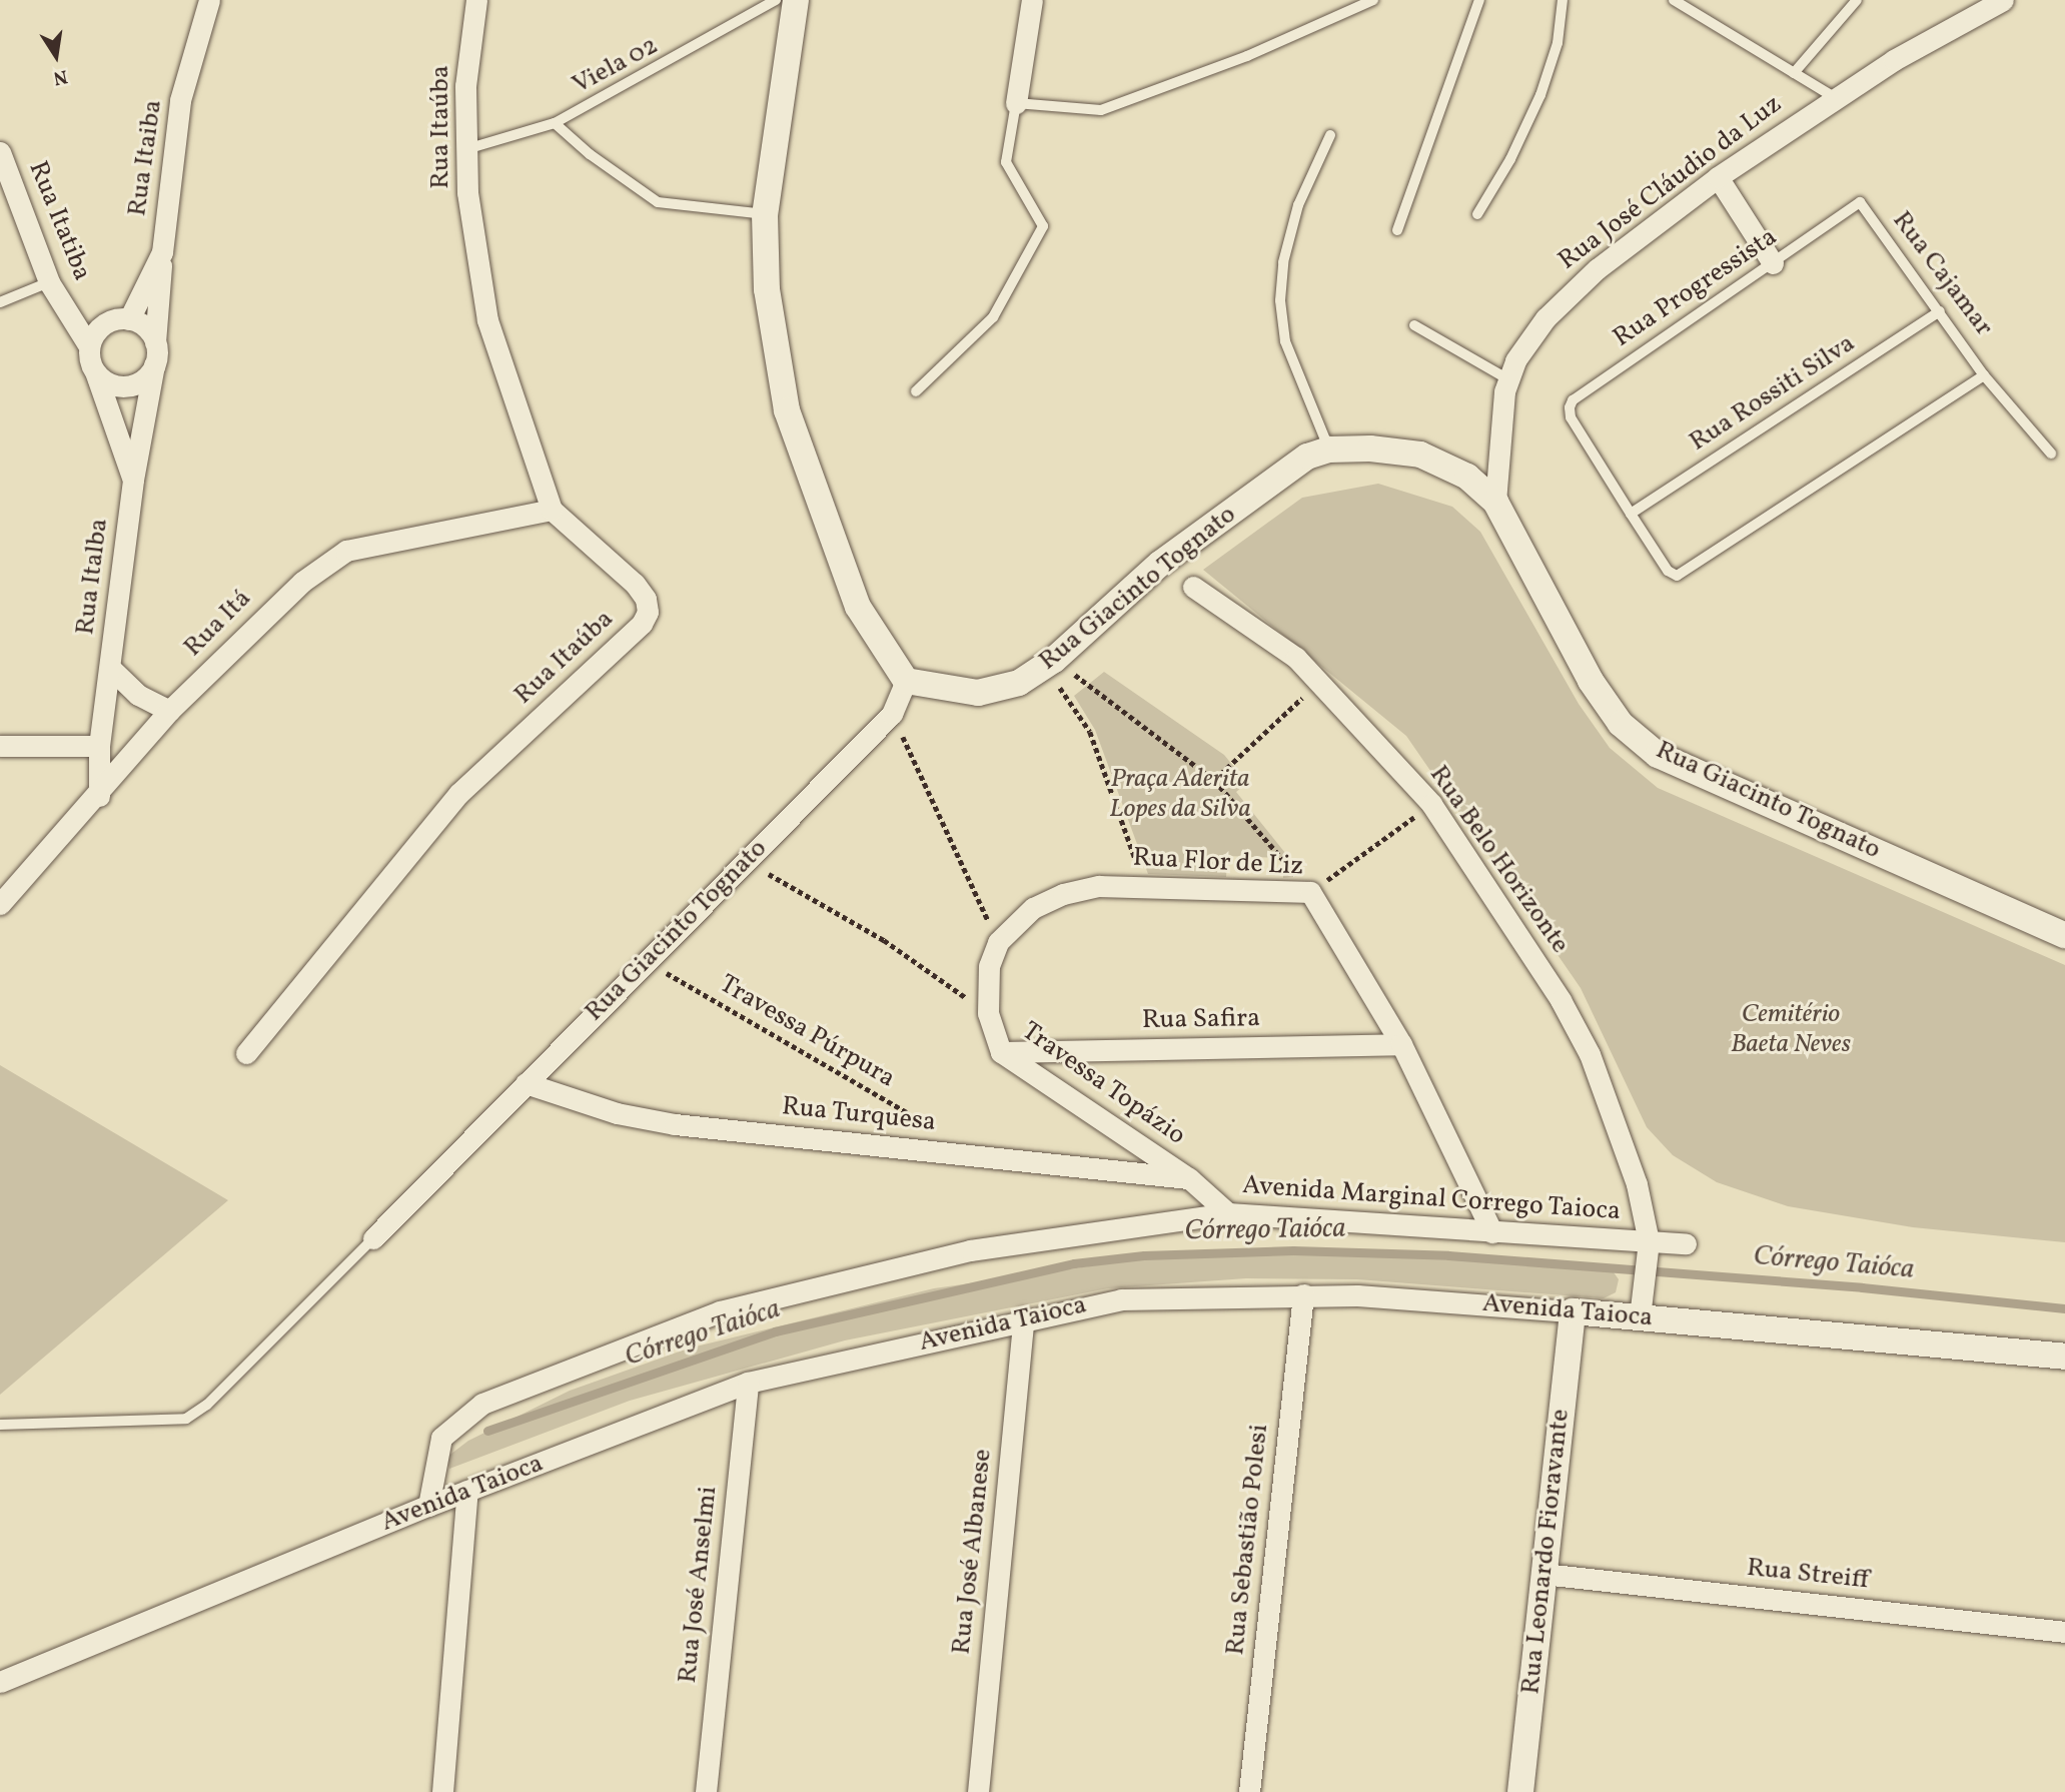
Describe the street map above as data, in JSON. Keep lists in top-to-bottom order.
{
  "streets": {
    "street": [
      "Rua Itaúba",
      "Rua Itaiba",
      "Rua José Cláudio da Luz",
      "Rua Itatiba",
      "Rua Italba",
      "Rua Giacinto Tognato",
      "Rua Itá",
      "Rua Belo Horizonte",
      "Rua Flor de Liz",
      "Rua Safira",
      "Travessa Topázio",
      "Rua Turquesa",
      "Avenida Marginal Corrego Taioca",
      "Avenida Taioca",
      "Rua Sebastião Polesi",
      "Rua José Albanese",
      "Rua Leonardo Fioravante",
      "Rua Streiff",
      "Rua José Anselmi"
    ],
    "lane": [
      "Viela 02",
      "Rua Cajamar",
      "Rua Progressista",
      "Rua Rossiti Silva"
    ],
    "path": ["Travessa Púrpura"]
  },
  "crossings": [
    ["Viela 02", "Rua Itaúba"],
    ["Rua Itaúba", "Rua Itá"],
    ["Rua Itaiba", "Rua Itatiba"],
    ["Rua Itaiba", "Rua Italba"],
    ["Rua José Cláudio da Luz", "Rua Giacinto Tognato"],
    ["Rua Itatiba", "Rua Italba"],
    ["Rua Cajamar", "Rua Progressista"],
    ["Rua Cajamar", "Rua Rossiti Silva"],
    ["Rua Progressista", "Rua Rossiti Silva"],
    ["Rua Italba", "Rua Itá"],
    ["Rua Giacinto Tognato", "Travessa Púrpura"],
    ["Rua Giacinto Tognato", "Travessa Topázio"],
    ["Rua Giacinto Tognato", "Rua Turquesa"],
    ["Rua Belo Horizonte", "Avenida Marginal Corrego Taioca"],
    ["Rua Flor de Liz", "Rua Safira"],
    ["Rua Flor de Liz", "Avenida Marginal Corrego Taioca"],
    ["Rua Safira", "Travessa Topázio"],
    ["Travessa Púrpura", "Rua Turquesa"],
    ["Travessa Topázio", "Rua Turquesa"],
    ["Travessa Topázio", "Avenida Marginal Corrego Taioca"],
    ["Avenida Marginal Corrego Taioca", "Avenida Taioca"],
    ["Avenida Taioca", "Rua Sebastião Polesi"],
    ["Avenida Taioca", "Rua José Albanese"],
    ["Avenida Taioca", "Rua Leonardo Fioravante"],
    ["Avenida Taioca", "Rua José Anselmi"],
    ["Rua Leonardo Fioravante", "Rua Streiff"]
  ],
  "water": ["Córrego Taióca"],
  "parks": ["Praça Aderita Lopes da Silva", "Cemitério Baeta Neves"],
  "north": "bottom"
}
